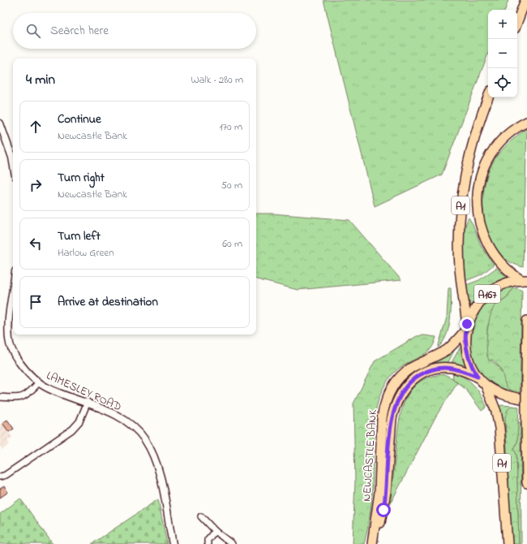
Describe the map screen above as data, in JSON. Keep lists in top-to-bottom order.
{
  "streets": {
    "main road": ["A1", "A167", "NEWCASTLE BANK"],
    "street": ["LAMESLEY ROAD"]
  },
  "crossings": [
    ["A1", "A167"],
    ["A1", "NEWCASTLE BANK"],
    ["A167", "NEWCASTLE BANK"]
  ],
  "page": {
    "map_buttons": ["+", "−"],
    "search": "Search here",
    "heading": ["4 min", "Walk · 280 m"],
    "list": [
      ["Continue", "Newcastle Bank", "170 m"],
      ["Turn right", "Newcastle Bank", "50 m"],
      ["Turn left", "Harlow Green", "60 m"],
      "Arrive at destination"
    ]
  }
}
